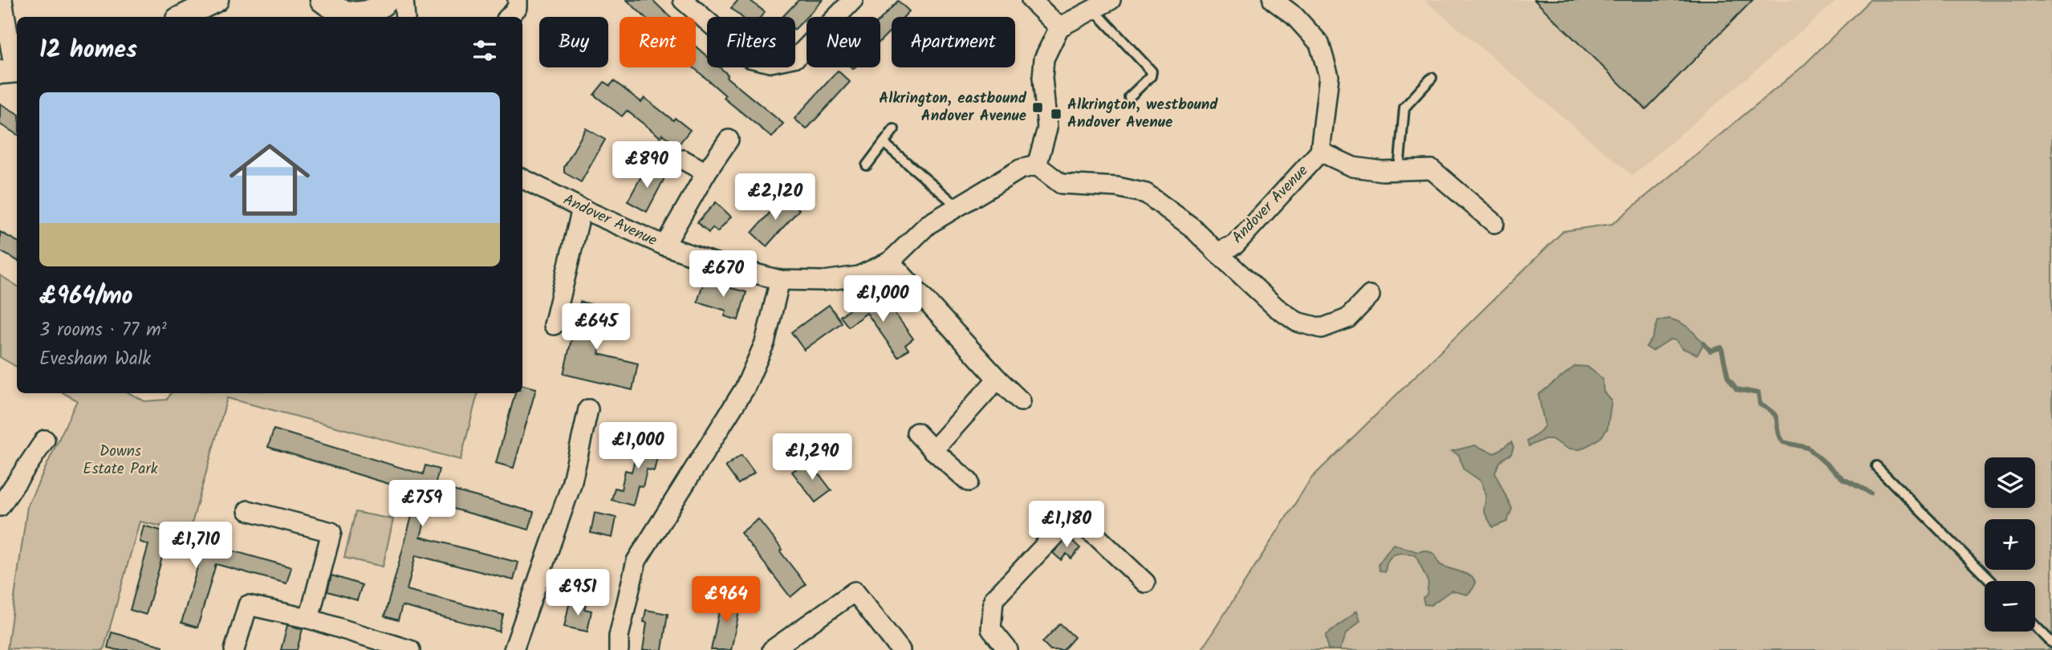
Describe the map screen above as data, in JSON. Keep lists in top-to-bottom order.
{
  "streets": {
    "street": ["Andover Avenue"]
  },
  "parks": ["Downs Estate Park"],
  "places": {
    "transit": ["Alkrington, eastbound Andover Avenue", "Alkrington, westbound Andover Avenue"]
  },
  "page": {
    "chip": [
      "Buy",
      "Rent",
      "Filters",
      "New",
      "Apartment"
    ],
    "heading": "12 homes",
    "list": [
      {
        "name": "£964/mo",
        "note": "3 rooms · 77 m² · Evesham Walk"
      }
    ],
    "price": [
      "£890",
      "£2,120",
      "£670",
      "£1,000",
      "£645",
      "£1,000",
      "£1,290",
      "£759",
      "£1,180",
      "£1,710",
      "£951",
      "£964"
    ],
    "map_buttons": ["+", "−"]
  }
}
